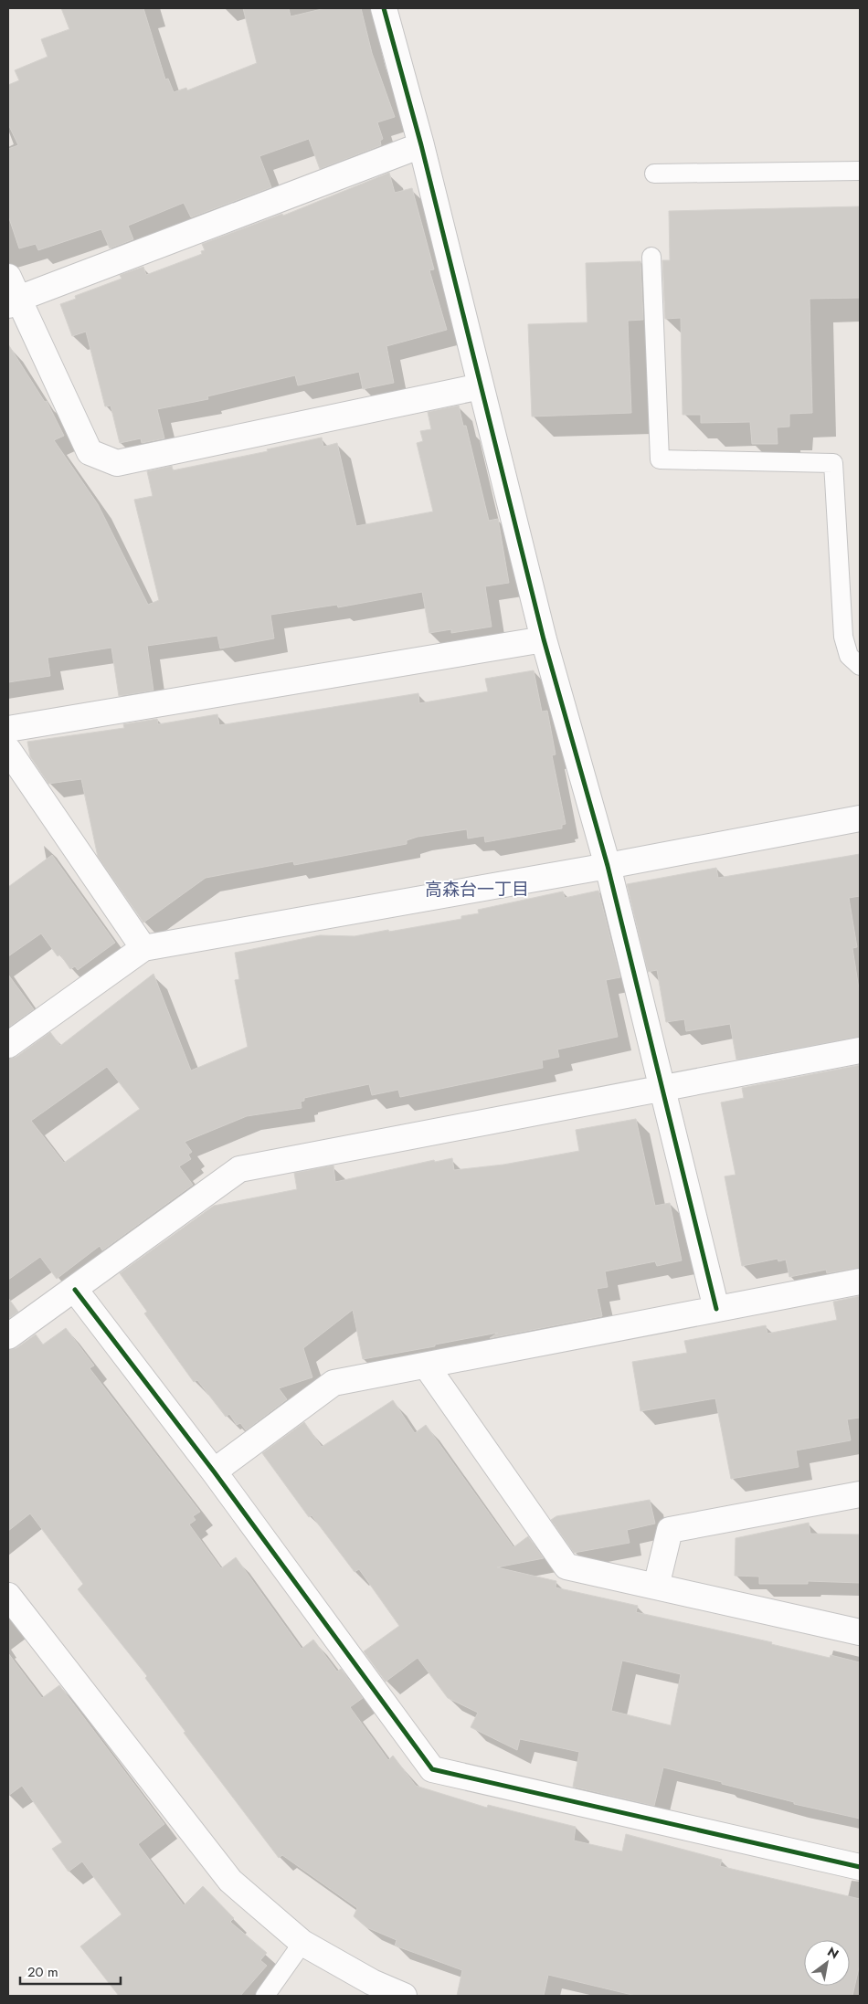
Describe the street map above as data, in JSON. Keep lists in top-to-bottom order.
{
  "districts": ["高森台一丁目"],
  "scale_bar": "20 m",
  "north": "top right"
}
